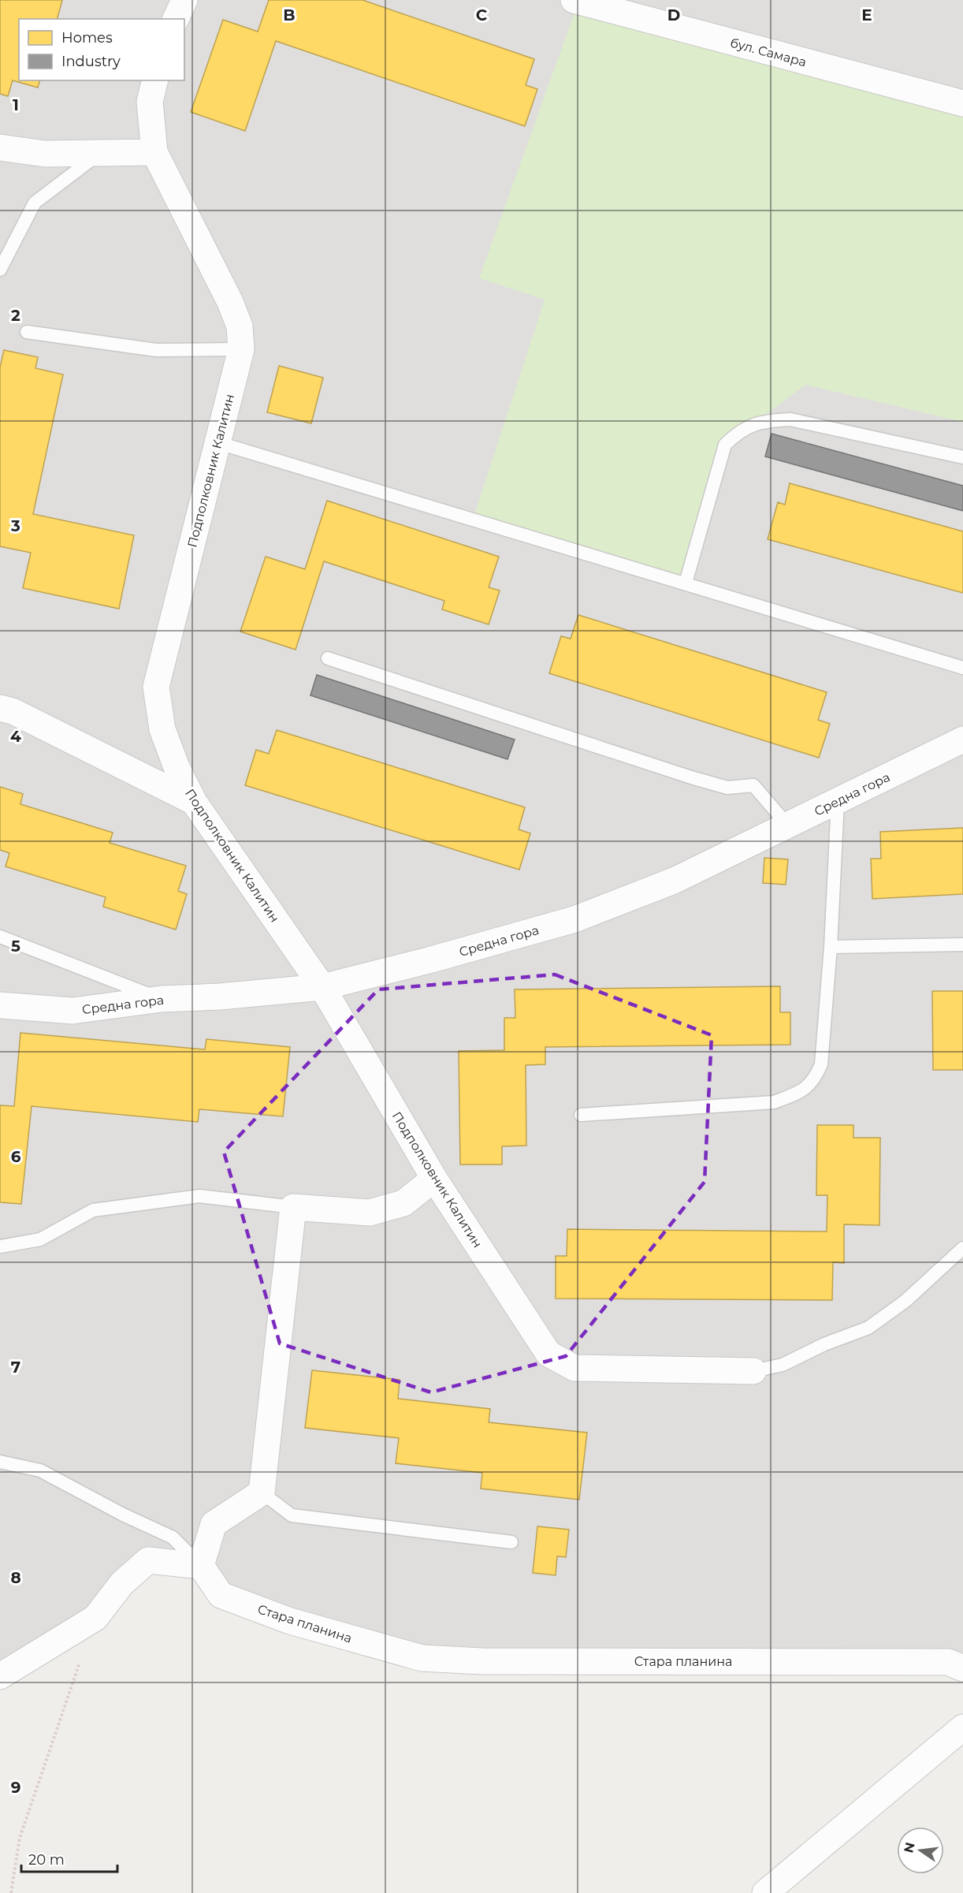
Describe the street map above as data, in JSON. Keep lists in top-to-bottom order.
{
  "streets": {
    "street": [
      "бул. Самара",
      "Подполковник Калитин",
      "Средна гора",
      "Стара планина"
    ]
  },
  "crossings": [
    ["Подполковник Калитин", "Средна гора"]
  ],
  "legend": ["Homes", "Industry"],
  "scale_bar": "20 m",
  "north": "left",
  "grid": {
    "columns": [
      "B",
      "C",
      "D",
      "E"
    ],
    "rows": [
      "1",
      "2",
      "3",
      "4",
      "5",
      "6",
      "7",
      "8",
      "9"
    ]
  }
}
